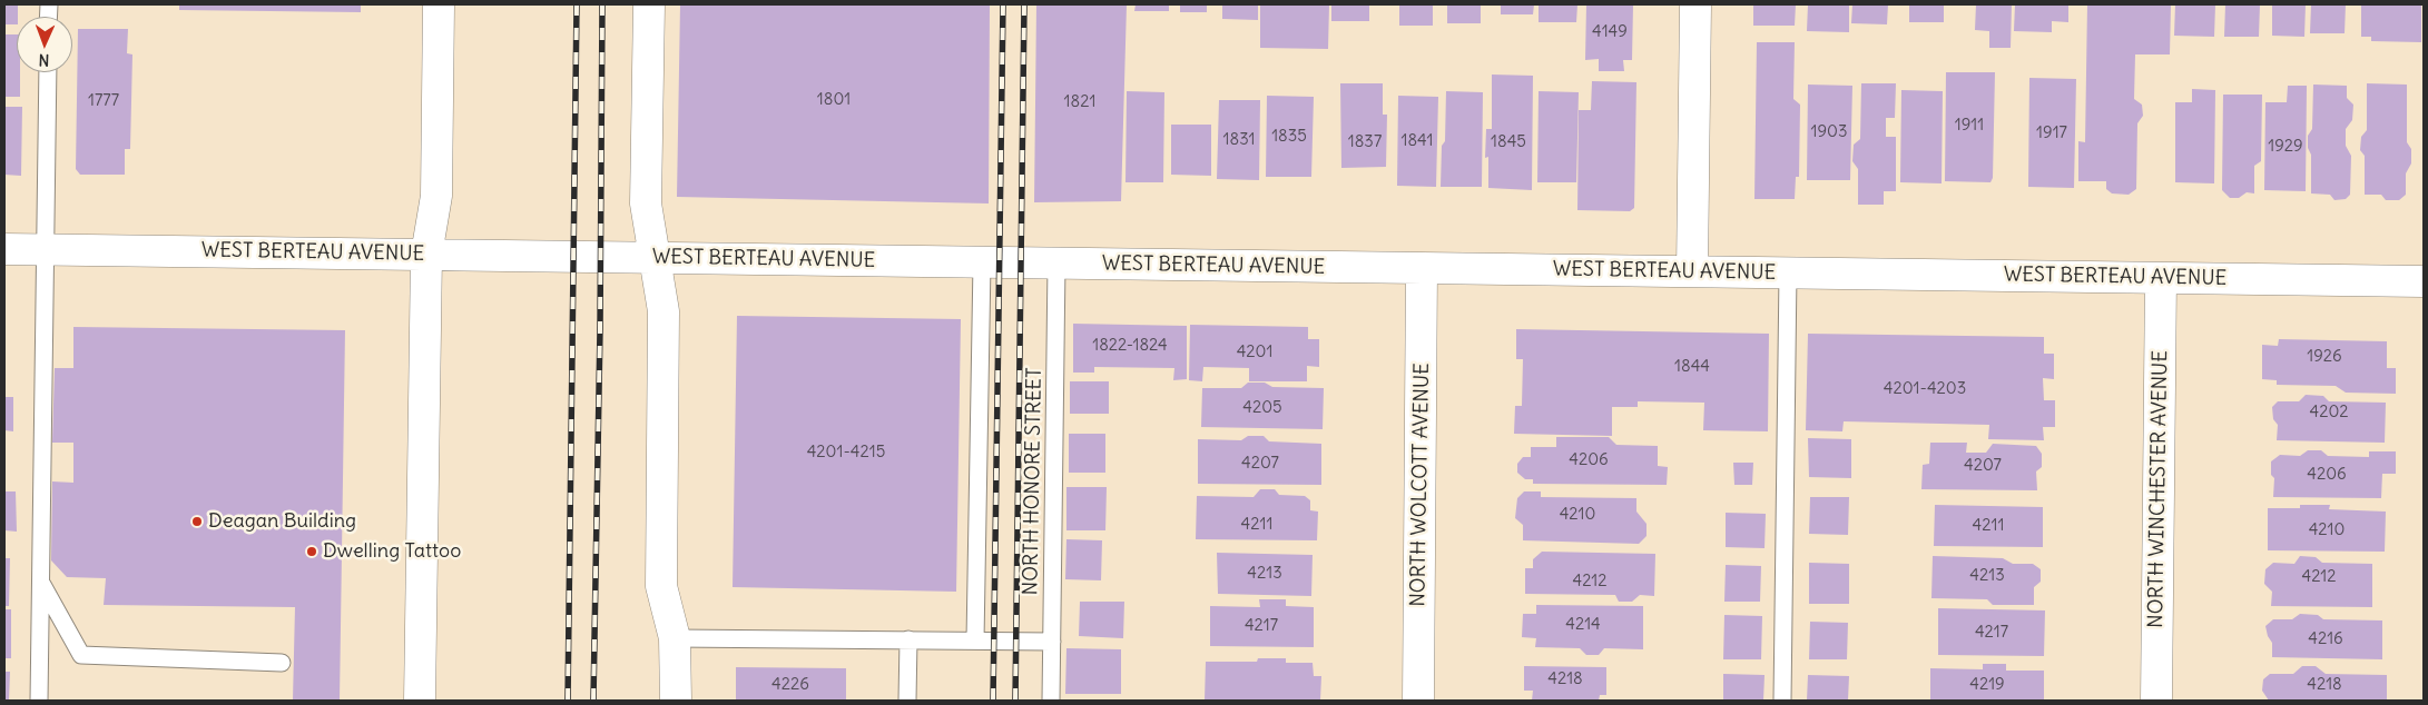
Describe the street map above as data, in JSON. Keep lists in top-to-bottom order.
{
  "streets": {
    "street": ["WEST BERTEAU AVENUE", "NORTH WOLCOTT AVENUE", "NORTH WINCHESTER AVENUE"],
    "lane": ["NORTH HONORE STREET"]
  },
  "crossings": [
    ["WEST BERTEAU AVENUE", "NORTH HONORE STREET"],
    ["WEST BERTEAU AVENUE", "NORTH WOLCOTT AVENUE"],
    ["WEST BERTEAU AVENUE", "NORTH WINCHESTER AVENUE"]
  ],
  "places": ["Deagan Building", "Dwelling Tattoo"],
  "house_numbers": [
    "4149",
    "1801",
    "1777",
    "1821",
    "1911",
    "1903",
    "1917",
    "1835",
    "1831",
    "1841",
    "1837",
    "1845",
    "1929",
    "1822-1824",
    "4201",
    "1926",
    "1844",
    "4201-4203",
    "4205",
    "4202",
    "4201-4215",
    "4206",
    "4207",
    "4207",
    "4206",
    "4210",
    "4211",
    "4211",
    "4210",
    "4213",
    "4213",
    "4212",
    "4212",
    "4214",
    "4217",
    "4217",
    "4216",
    "4218",
    "4226",
    "4219",
    "4218"
  ],
  "north": "bottom"
}
